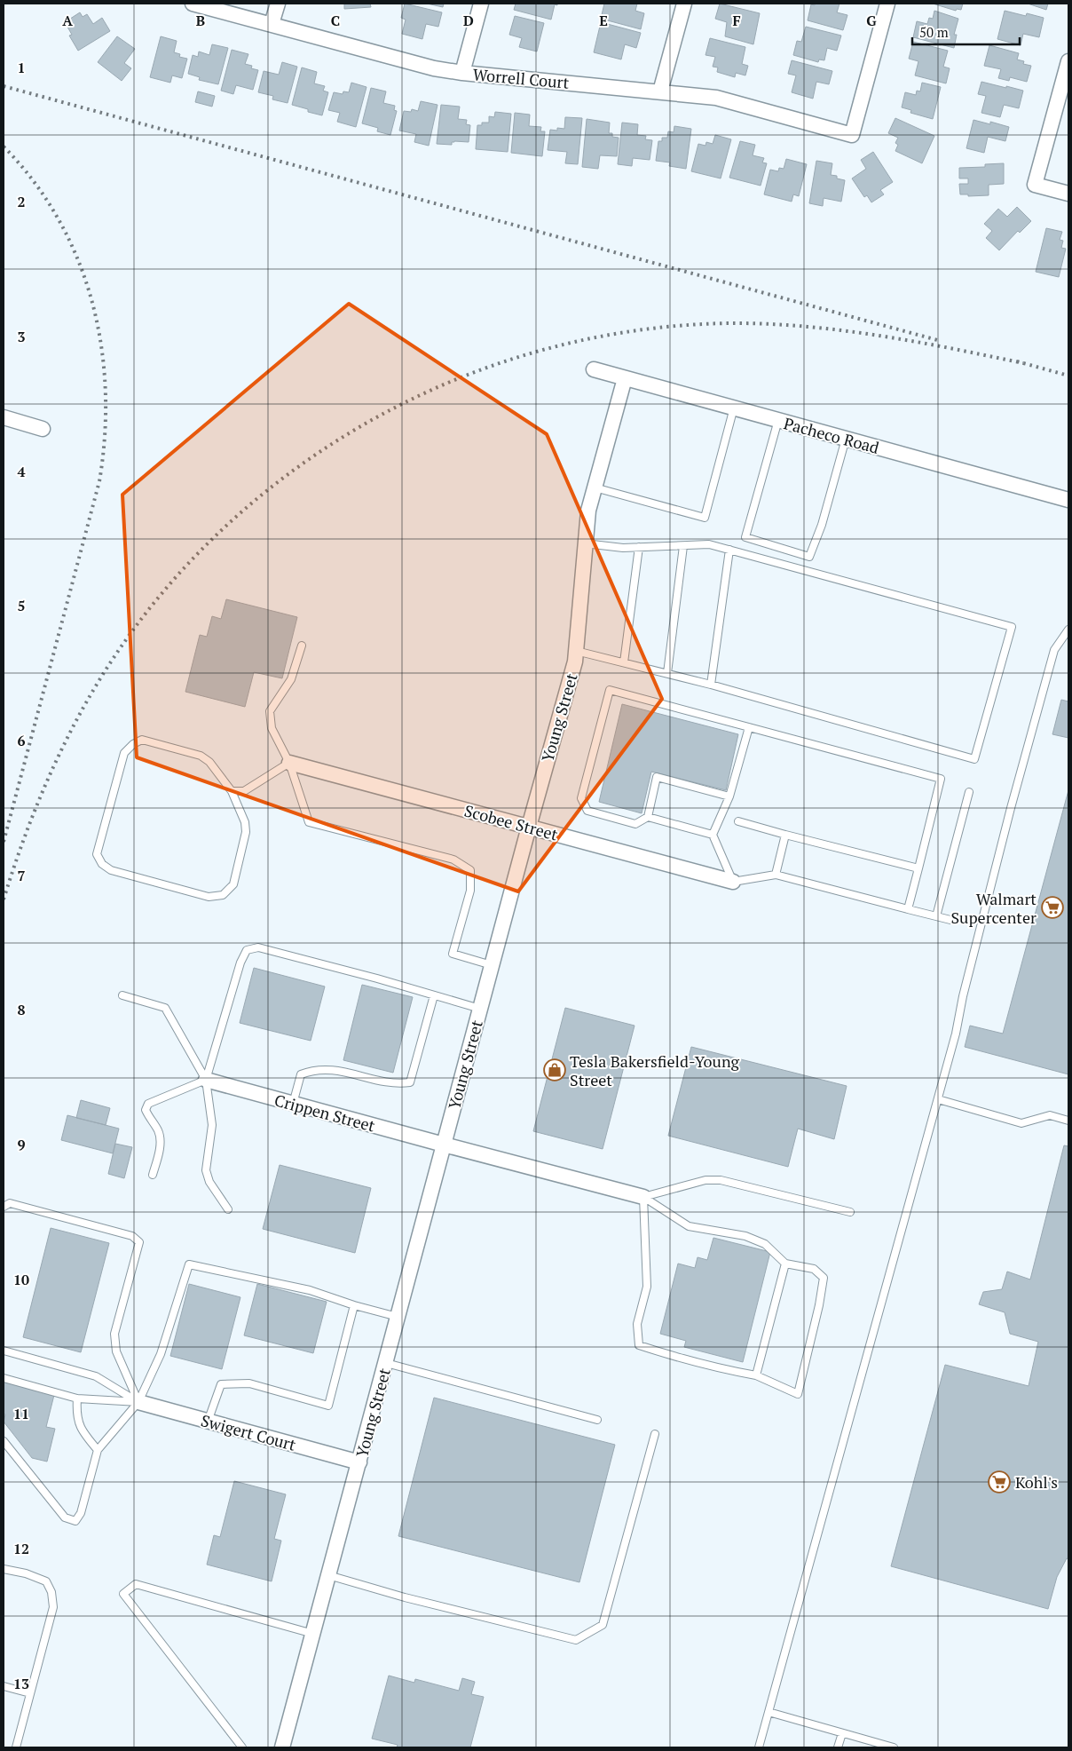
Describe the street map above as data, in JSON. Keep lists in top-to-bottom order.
{
  "streets": {
    "street": [
      "Worrell Court",
      "Pacheco Road",
      "Young Street",
      "Scobee Street",
      "Crippen Street",
      "Swigert Court"
    ]
  },
  "crossings": [
    ["Pacheco Road", "Young Street"],
    ["Young Street", "Scobee Street"],
    ["Young Street", "Crippen Street"],
    ["Young Street", "Swigert Court"]
  ],
  "places": {
    "supermarket": ["Walmart Supercenter", "Kohl's"],
    "shop": ["Tesla Bakersfield-Young Street"]
  },
  "scale_bar": "50 m",
  "grid": {
    "columns": [
      "A",
      "B",
      "C",
      "D",
      "E",
      "F",
      "G"
    ],
    "rows": [
      "1",
      "2",
      "3",
      "4",
      "5",
      "6",
      "7",
      "8",
      "9",
      "10",
      "11",
      "12",
      "13"
    ]
  }
}
